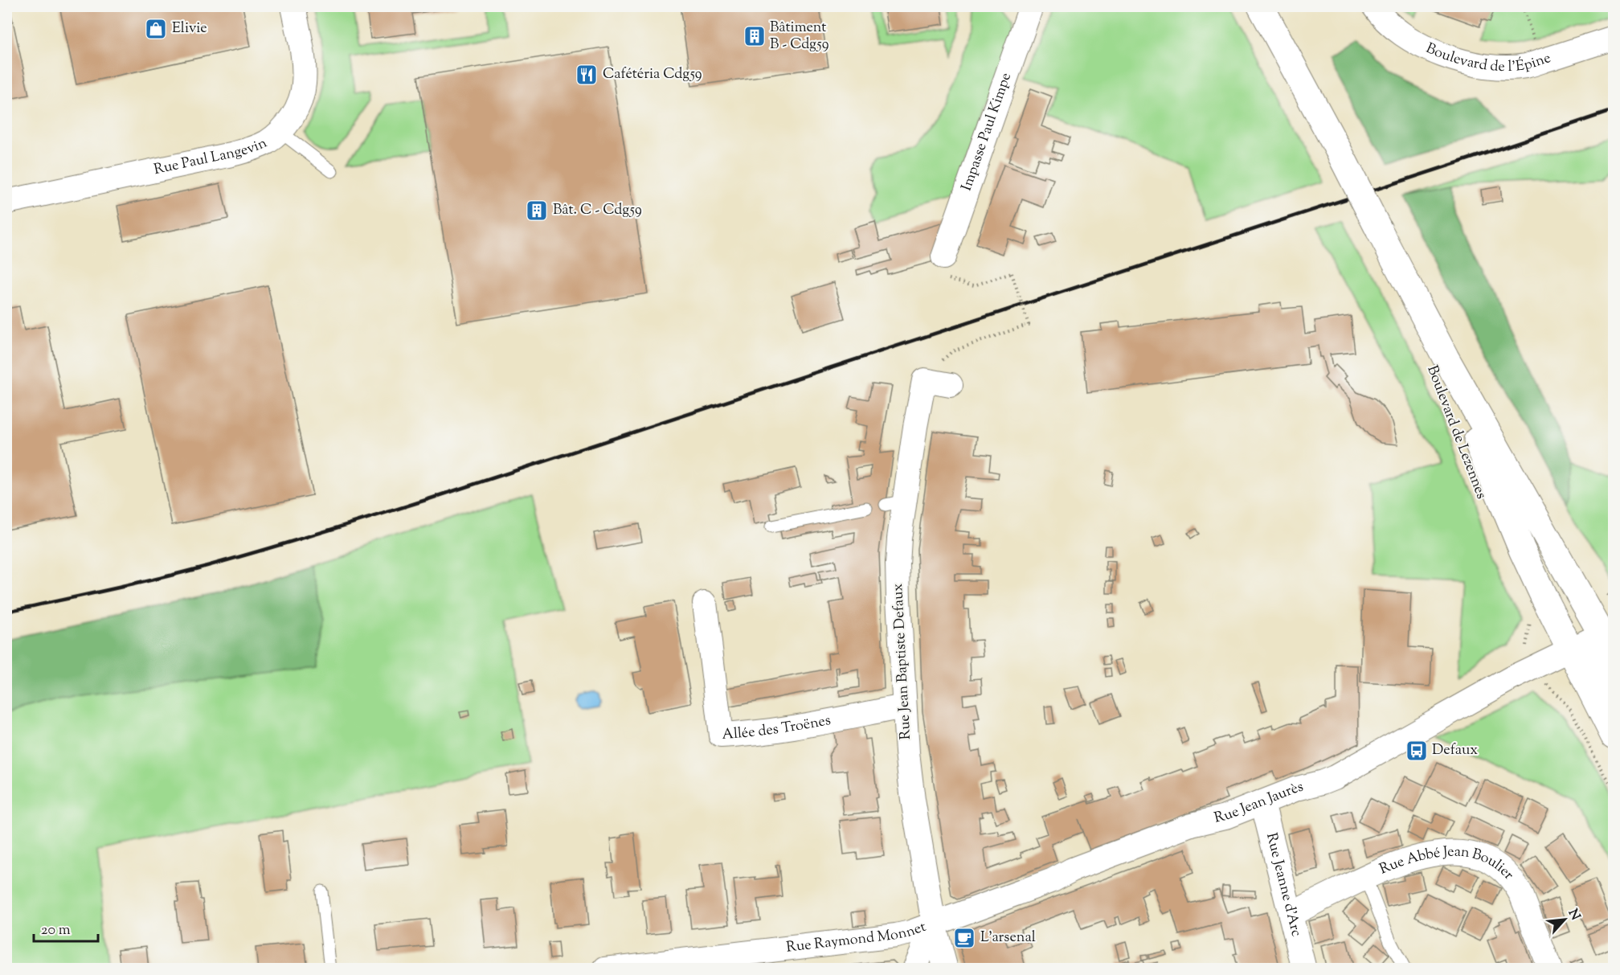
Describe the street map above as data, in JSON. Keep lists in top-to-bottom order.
{
  "streets": {
    "main road": ["Boulevard de Lezennes"],
    "street": [
      "Boulevard de l'Épine",
      "Impasse Paul Kimpe",
      "Rue Paul Langevin",
      "Rue Jean Baptiste Defaux",
      "Allée des Troënes",
      "Rue Jean Jaurès",
      "Rue Abbé Jean Boulier",
      "Rue Jeanne d'Arc",
      "Rue Raymond Monnet"
    ]
  },
  "crossings": [
    ["Boulevard de Lezennes", "Rue Jean Jaurès"],
    ["Rue Jean Baptiste Defaux", "Allée des Troënes"],
    ["Rue Jean Baptiste Defaux", "Rue Jean Jaurès"],
    ["Rue Jean Baptiste Defaux", "Rue Raymond Monnet"],
    ["Rue Jean Jaurès", "Rue Jeanne d'Arc"],
    ["Rue Jean Jaurès", "Rue Raymond Monnet"],
    ["Rue Abbé Jean Boulier", "Rue Jeanne d'Arc"]
  ],
  "places": {
    "shop": ["Elivie"],
    "building": ["Bâtiment B - Cdg59", "Bât. C - Cdg59"],
    "restaurant": ["Cafétéria Cdg59"],
    "bus stop": ["Defaux"],
    "cafe": ["L'arsenal"]
  },
  "scale_bar": "20 m",
  "north": "top right"
}
